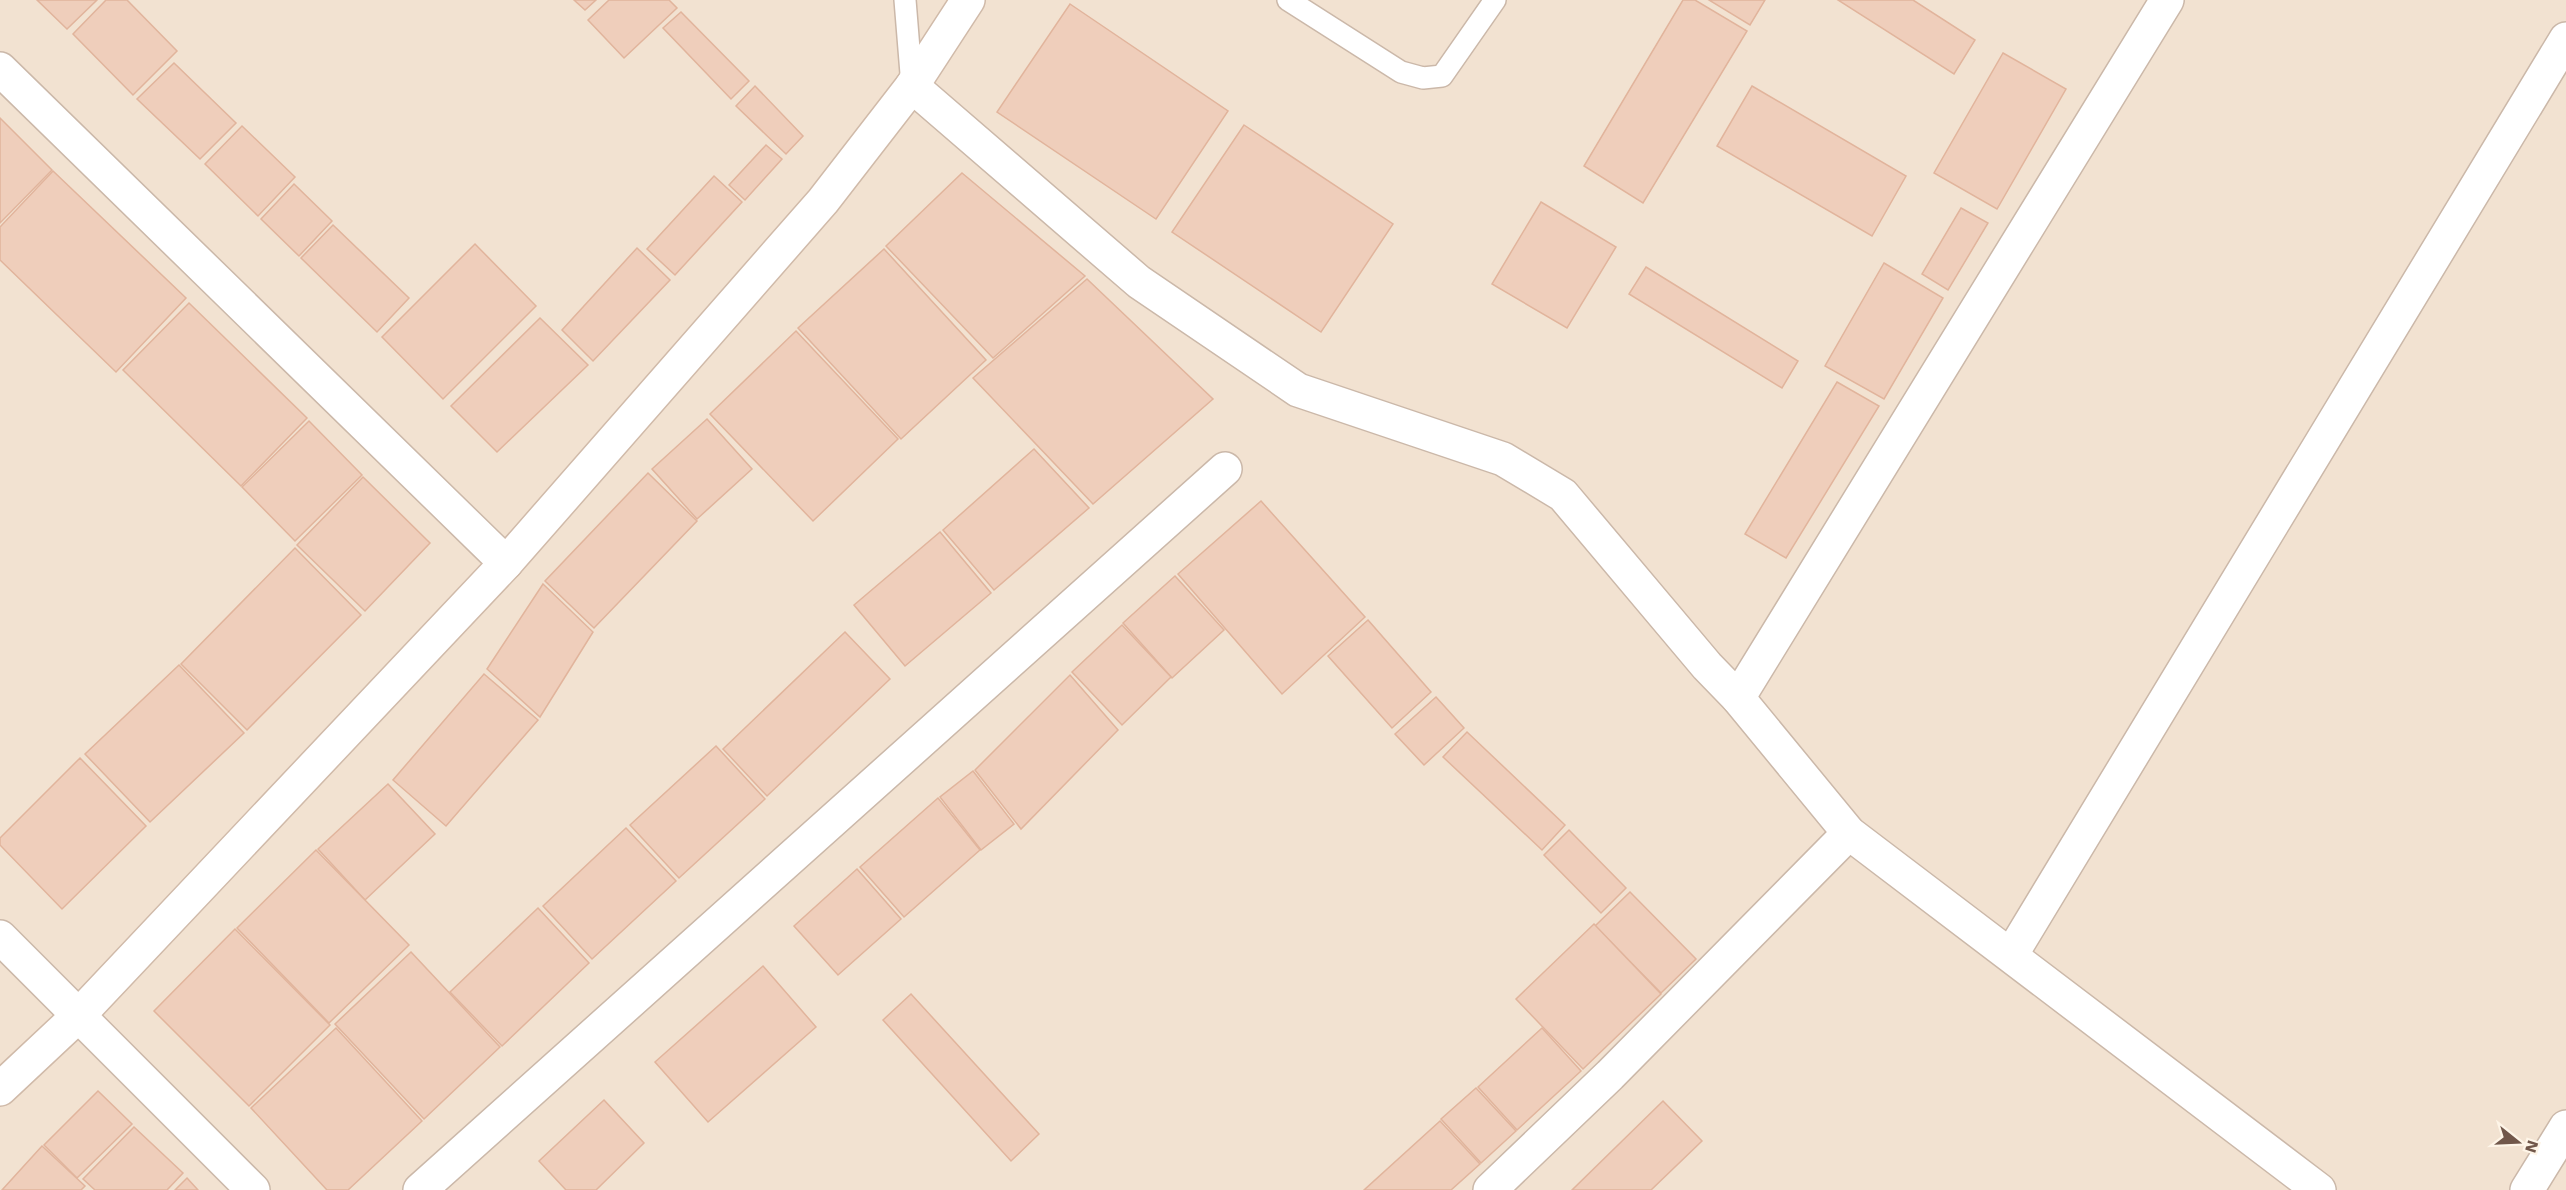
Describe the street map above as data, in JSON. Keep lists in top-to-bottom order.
{
  "north": "right"
}
